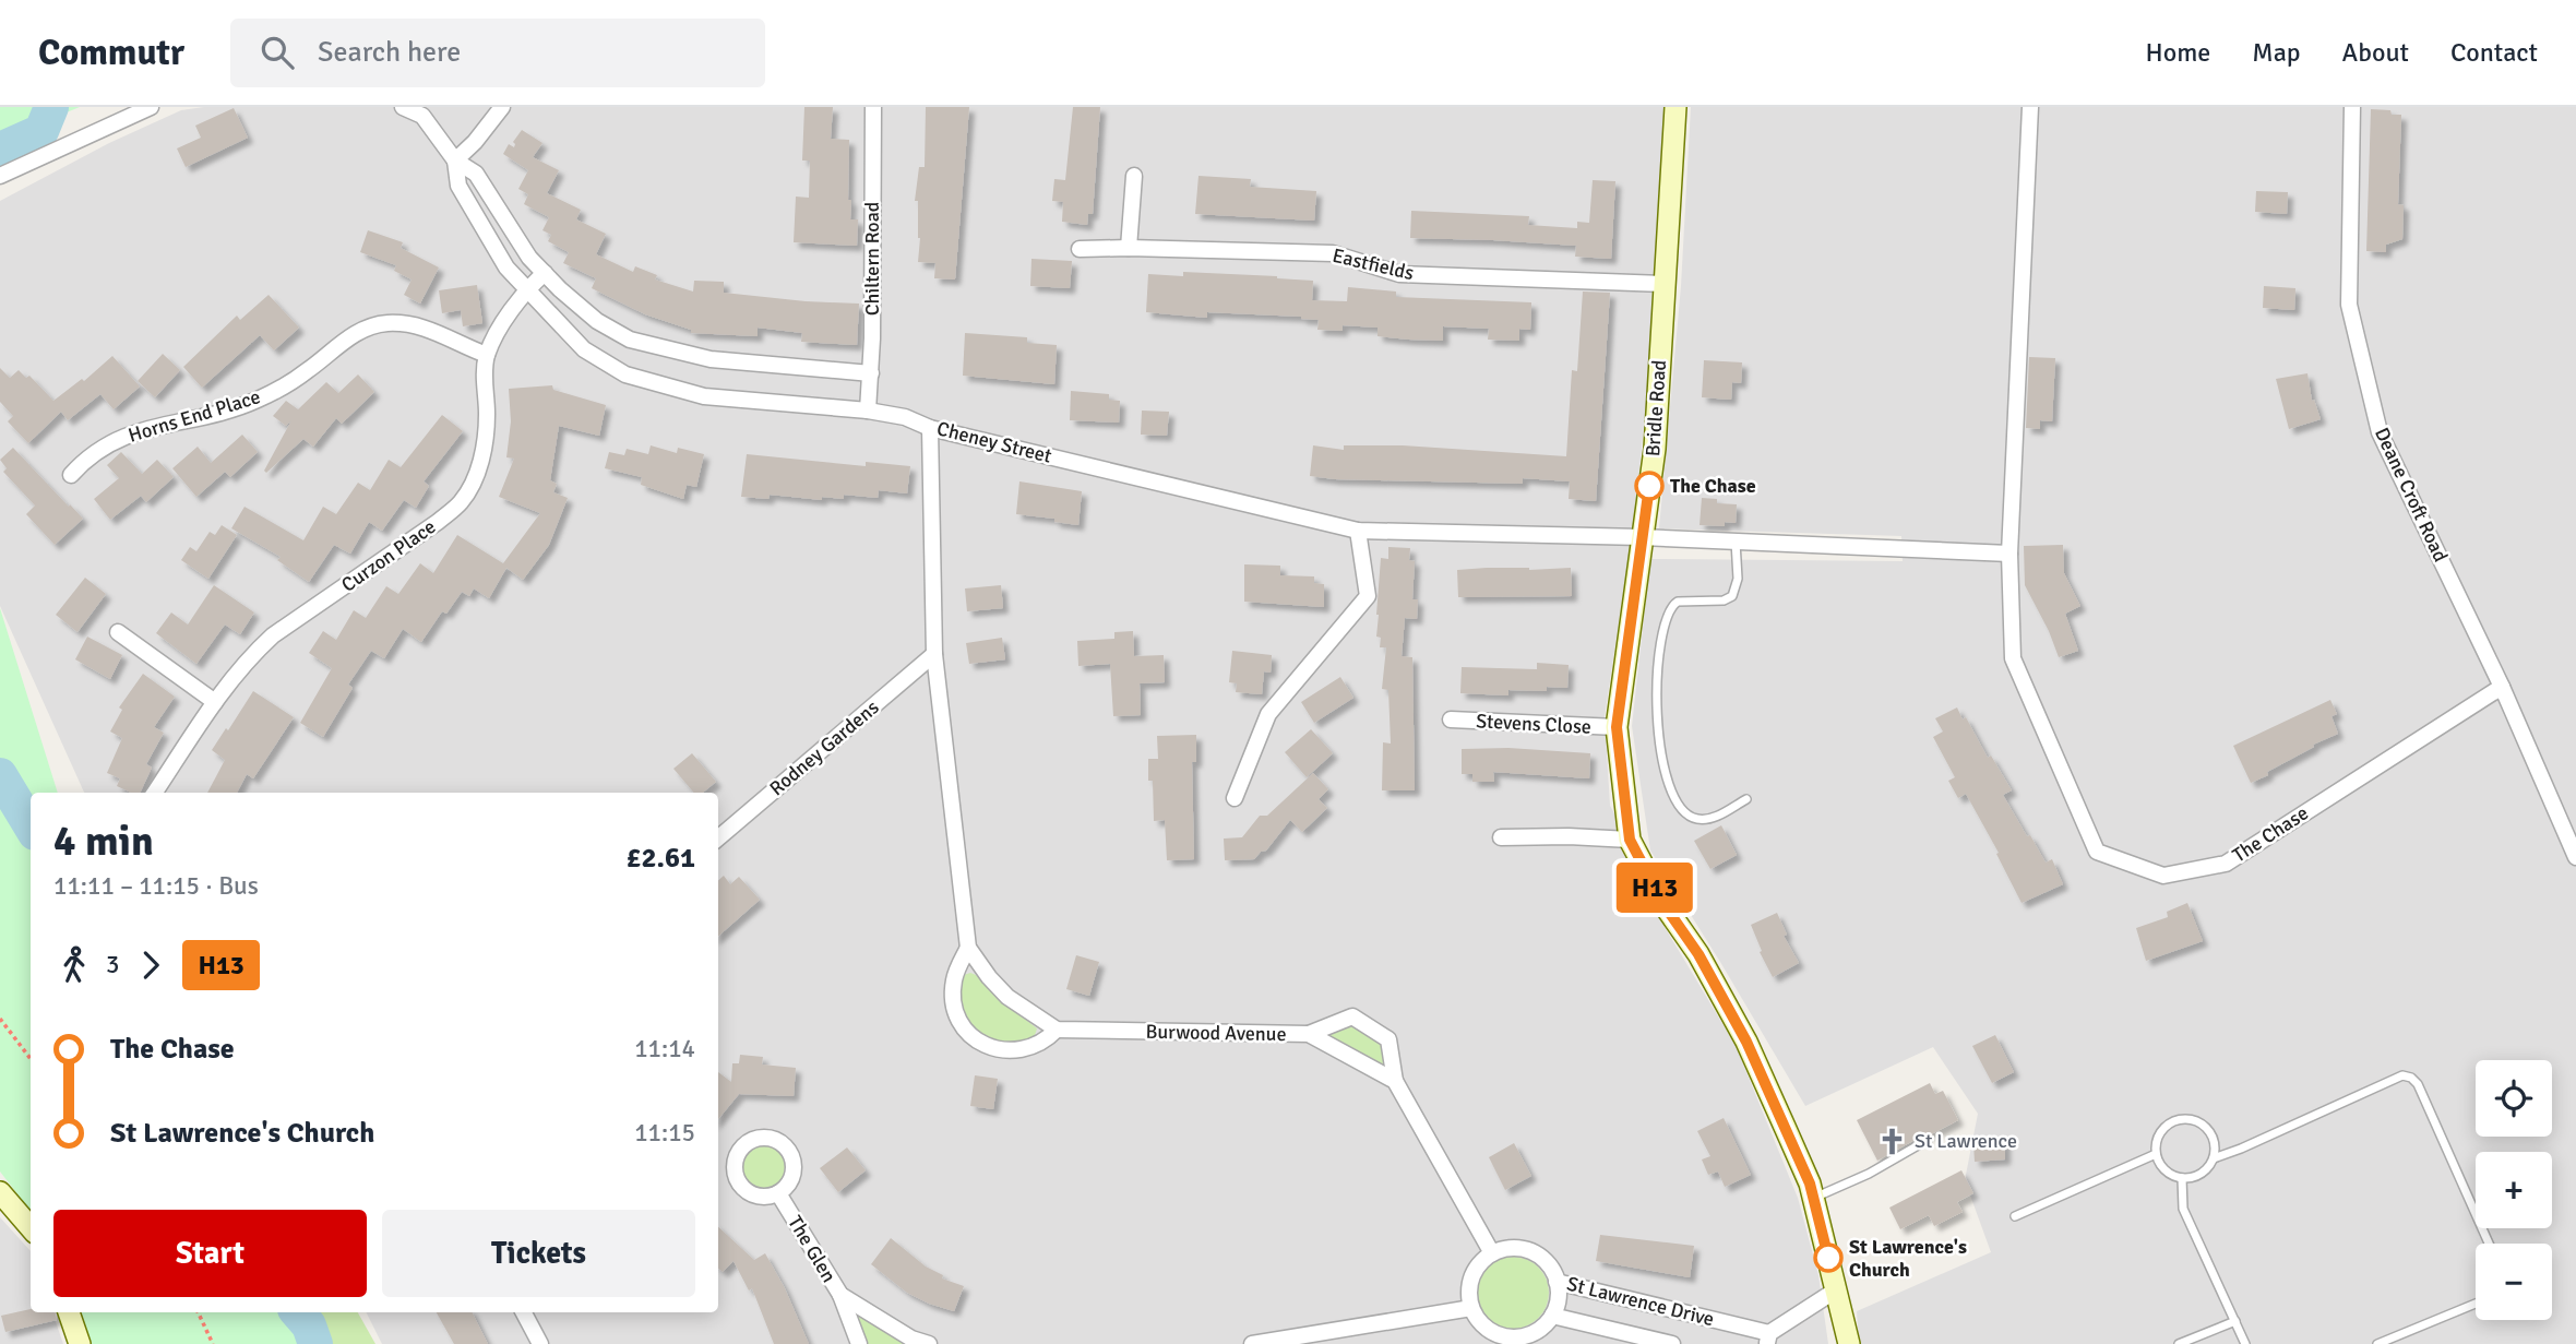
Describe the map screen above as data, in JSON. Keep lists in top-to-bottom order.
{
  "streets": {
    "street": [
      "Chiltern Road",
      "Eastfields",
      "Bridle Road",
      "Horns End Place",
      "Cheney Street",
      "Deane Croft Road",
      "Curzon Place",
      "Stevens Close",
      "Rodney Gardens",
      "The Chase",
      "Burwood Avenue",
      "The Glen",
      "St Lawrence Drive"
    ]
  },
  "crossings": [
    ["Chiltern Road", "Cheney Street"],
    ["Eastfields", "Bridle Road"],
    ["Bridle Road", "Cheney Street"],
    ["Bridle Road", "Stevens Close"],
    ["Bridle Road", "St Lawrence Drive"],
    ["Horns End Place", "Curzon Place"],
    ["Cheney Street", "Curzon Place"],
    ["Deane Croft Road", "The Chase"]
  ],
  "places": {
    "other": ["The Chase", "St Lawrence's Church"],
    "church": ["St Lawrence"]
  },
  "lines": ["bus line H13"],
  "page": {
    "header": "Commutr",
    "search": "Search here",
    "nav": [
      "Home",
      "Map",
      "About",
      "Contact"
    ],
    "on_map": "H13",
    "heading": ["4 min", "11:11 – 11:15 · Bus", "£2.61"],
    "legs": ["3", "H13"],
    "list": [
      {
        "name": "The Chase",
        "value": "11:14"
      },
      {
        "name": "St Lawrence's Church",
        "value": "11:15"
      }
    ],
    "map_buttons": ["+", "−"],
    "buttons": ["Start", "Tickets"]
  }
}
